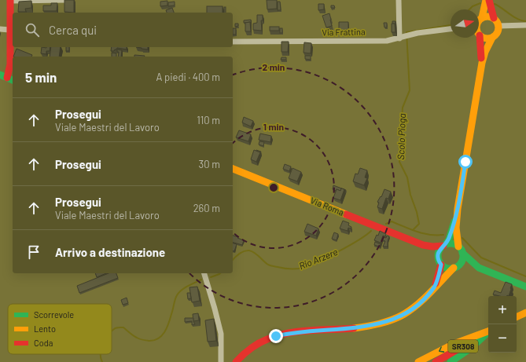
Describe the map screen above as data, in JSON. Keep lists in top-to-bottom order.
{
  "streets": {
    "main road": ["Via Roma", "SR308"],
    "street": ["Via Frattina"]
  },
  "water": ["Scolo Pioga", "Rio Arzere"],
  "legend": ["Scorrevole", "Lento", "Coda"],
  "north": "right",
  "page": {
    "search": "Cerca qui",
    "heading": ["5 min", "A piedi · 400 m"],
    "list": [
      ["Prosegui", "Viale Maestri del Lavoro", "110 m"],
      ["Prosegui", "30 m"],
      ["Prosegui", "Viale Maestri del Lavoro", "260 m"],
      "Arrivo a destinazione"
    ],
    "map_buttons": ["+", "−"]
  },
  "rings": ["2 min", "1 min"]
}
